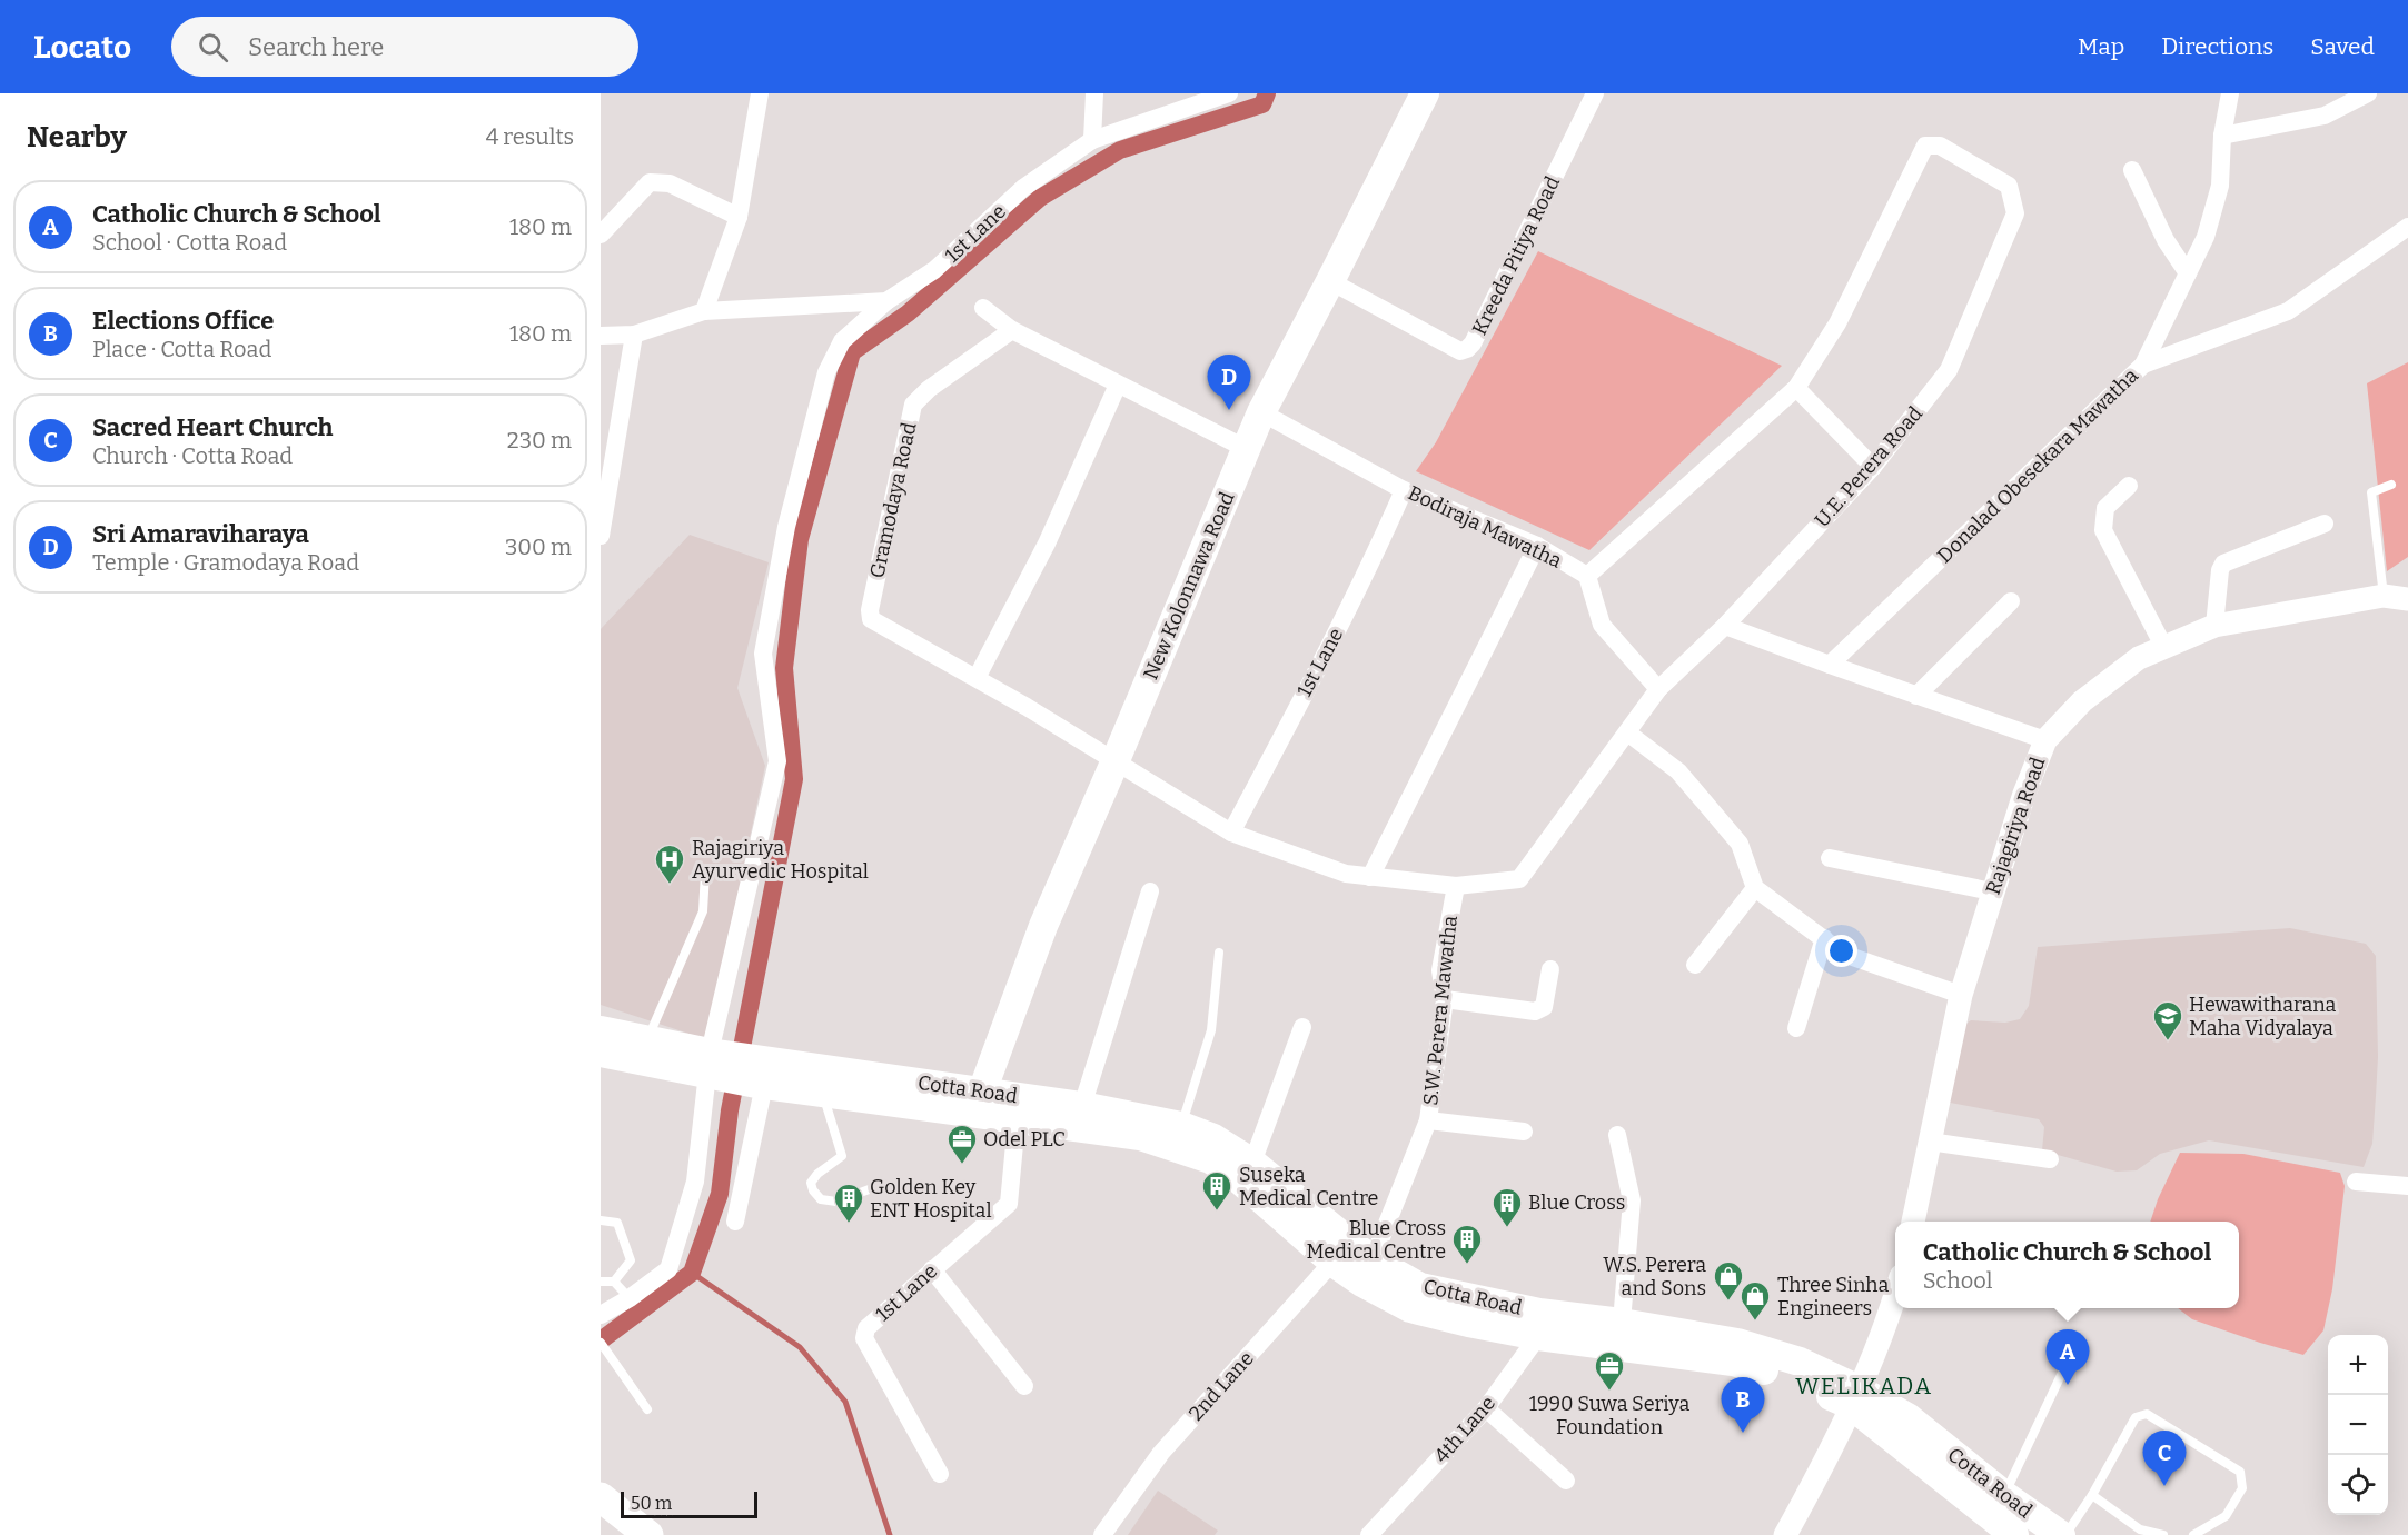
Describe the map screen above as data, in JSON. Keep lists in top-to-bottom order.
{
  "streets": {
    "main road": ["New Kolonnawa Road", "Cotta Road"],
    "street": [
      "1st Lane",
      "Kreeda Pitiya Road",
      "Donalad Obesekara Mawatha",
      "U.E. Perera Road",
      "Gramodaya Road",
      "Bodiraja Mawatha",
      "Rajagiriya Road",
      "S.W. Perera Mawatha",
      "2nd Lane",
      "4th Lane"
    ]
  },
  "crossings": [
    ["1st Lane", "U.E. Perera Road"],
    ["1st Lane", "Bodiraja Mawatha"],
    ["1st Lane", "Cotta Road"],
    ["Kreeda Pitiya Road", "New Kolonnawa Road"],
    ["U.E. Perera Road", "Gramodaya Road"],
    ["U.E. Perera Road", "Bodiraja Mawatha"],
    ["U.E. Perera Road", "New Kolonnawa Road"],
    ["U.E. Perera Road", "S.W. Perera Mawatha"],
    ["Gramodaya Road", "New Kolonnawa Road"],
    ["Bodiraja Mawatha", "New Kolonnawa Road"],
    ["New Kolonnawa Road", "Cotta Road"],
    ["S.W. Perera Mawatha", "Cotta Road"],
    ["Cotta Road", "2nd Lane"],
    ["Cotta Road", "4th Lane"]
  ],
  "districts": ["WELIKADA"],
  "places": {
    "hospital": ["Rajagiriya Ayurvedic Hospital"],
    "school or university": ["Hewawitharana Maha Vidyalaya"],
    "office": ["Odel PLC", "1990 Suwa Seriya Foundation"],
    "building": [
      "Suseka Medical Centre",
      "Golden Key ENT Hospital",
      "Blue Cross",
      "Blue Cross Medical Centre"
    ],
    "shop": ["W.S. Perera and Sons", "Three Sinha Engineers"]
  },
  "scale_bar": "50 m",
  "page": {
    "header": "Locato",
    "search": "Search here",
    "nav": ["Map", "Directions", "Saved"],
    "heading": ["Nearby", "4 results"],
    "list": [
      {
        "mark": "A",
        "name": "Catholic Church & School",
        "note": "School · Cotta Road",
        "value": "180 m"
      },
      {
        "mark": "B",
        "name": "Elections Office",
        "note": "Place · Cotta Road",
        "value": "180 m"
      },
      {
        "mark": "C",
        "name": "Sacred Heart Church",
        "note": "Church · Cotta Road",
        "value": "230 m"
      },
      {
        "mark": "D",
        "name": "Sri Amaraviharaya",
        "note": "Temple · Gramodaya Road",
        "value": "300 m"
      }
    ],
    "pins": [
      "D",
      "A",
      "B",
      "C"
    ],
    "popup": ["Catholic Church & School", "School"],
    "map_buttons": ["+", "−"],
    "scale": "50 m"
  }
}
